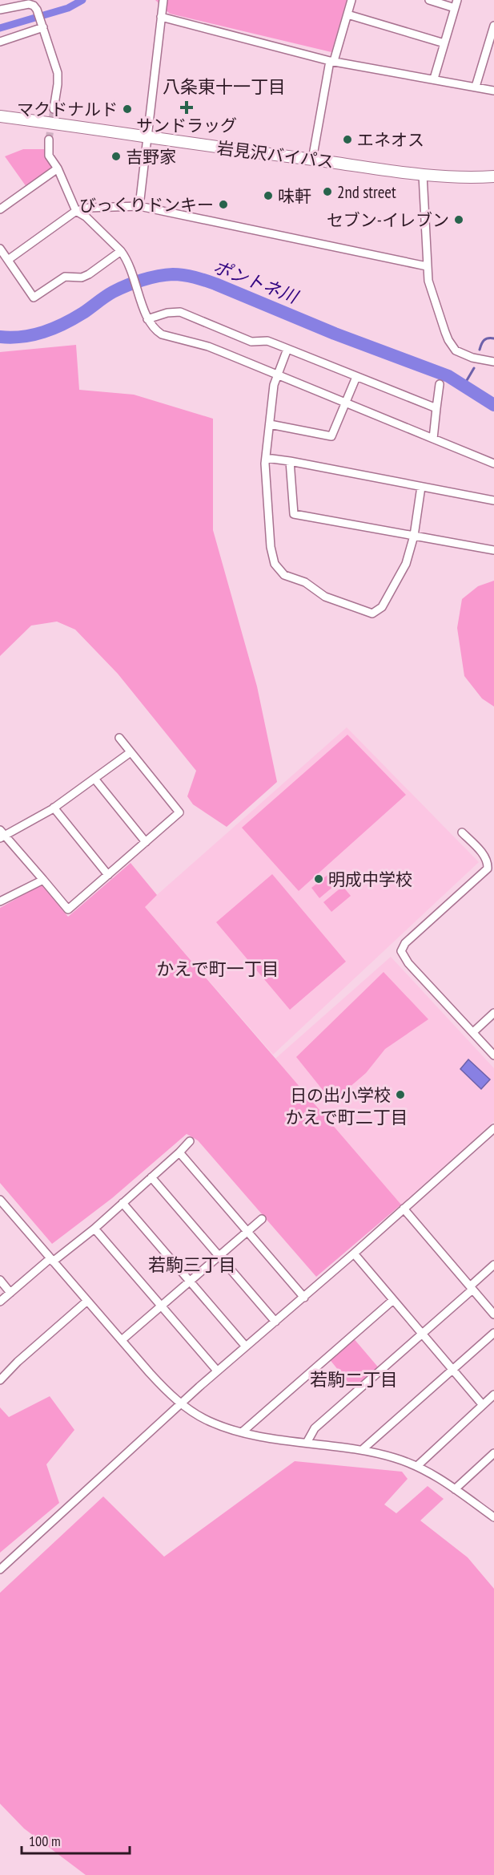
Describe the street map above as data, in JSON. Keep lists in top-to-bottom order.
{
  "streets": {
    "highway": ["岩見沢バイパス"]
  },
  "districts": [
    "八条東十一丁目",
    "かえで町一丁目",
    "かえで町二丁目",
    "若駒三丁目",
    "若駒二丁目"
  ],
  "water": ["ポントネ川"],
  "places": {
    "health": ["サンドラッグ"],
    "other": [
      "マクドナルド",
      "エネオス",
      "吉野家",
      "2nd street",
      "味軒",
      "びっくりドンキー",
      "セブン-イレブン",
      "明成中学校",
      "日の出小学校"
    ]
  },
  "scale_bar": "100 m"
}
